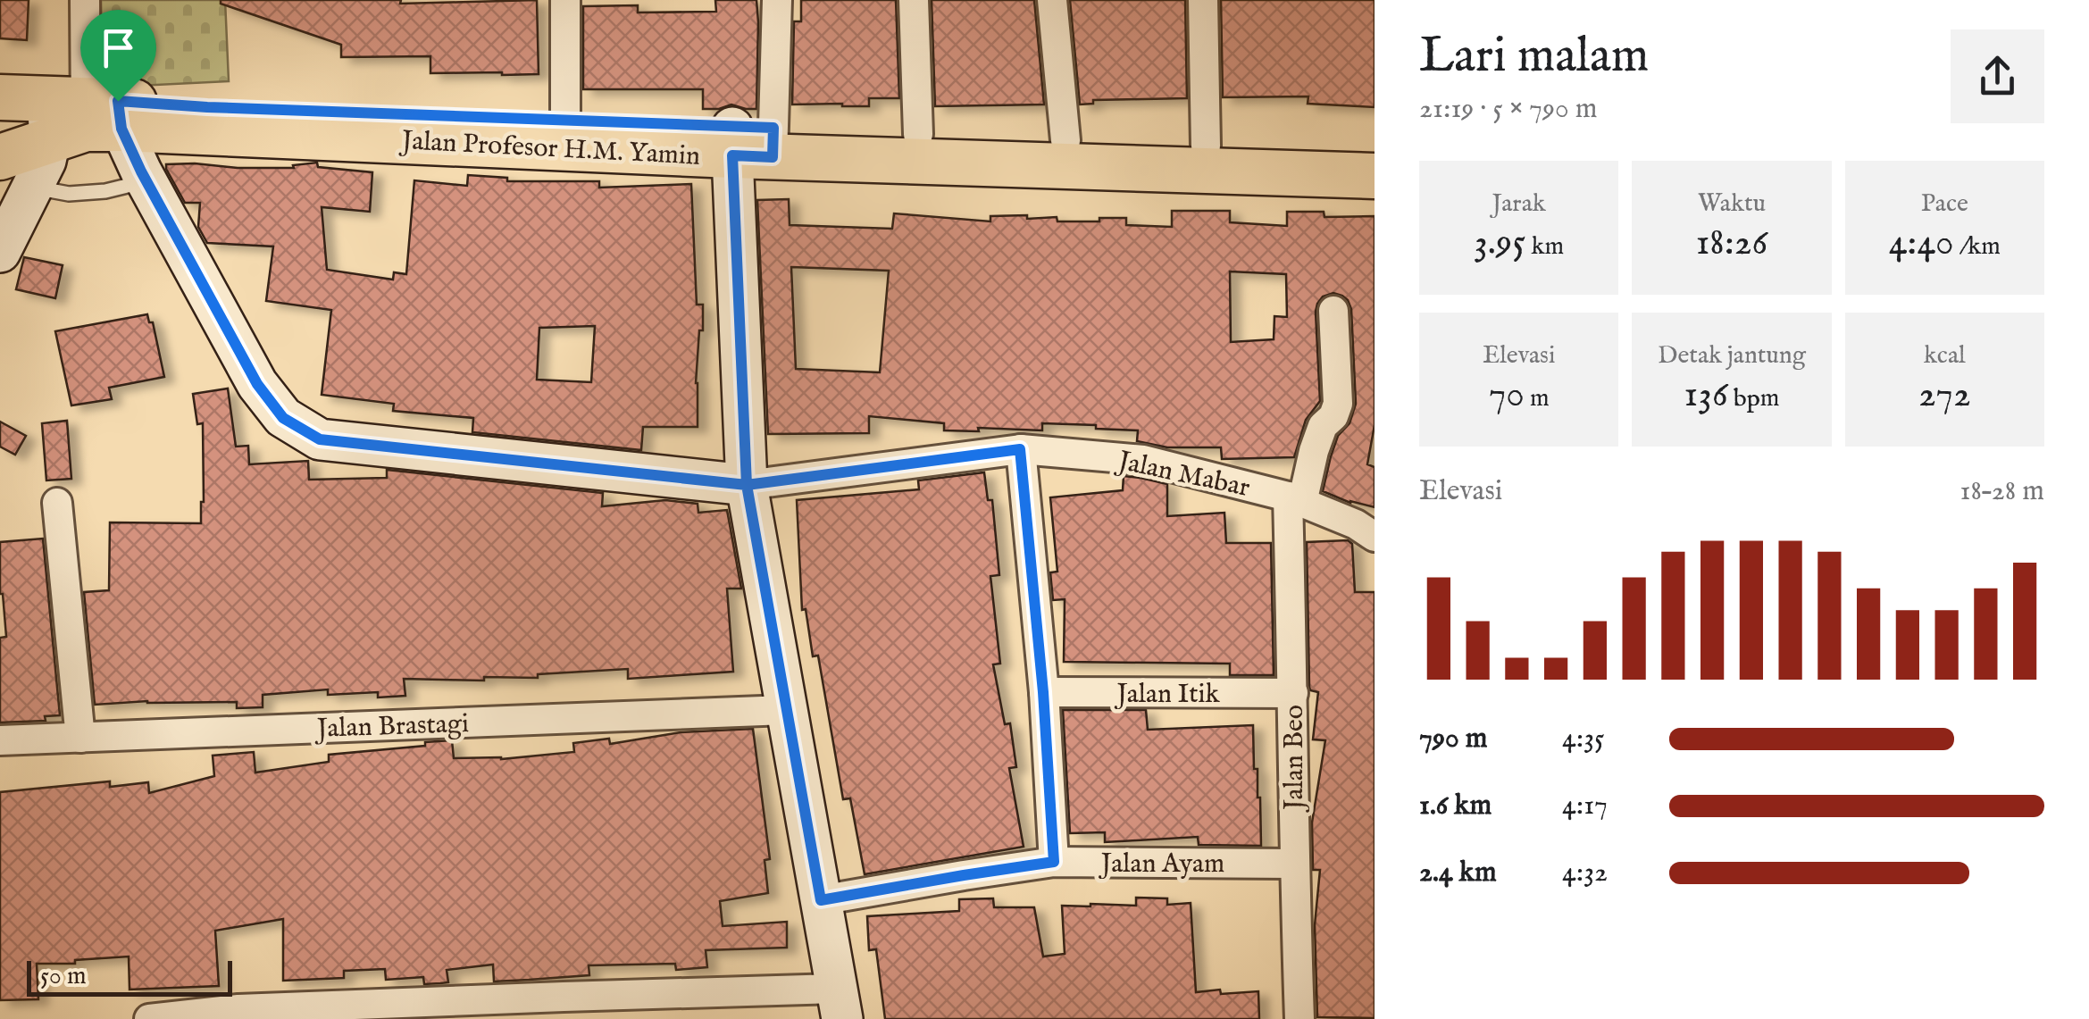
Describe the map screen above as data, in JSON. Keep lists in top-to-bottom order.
{
  "streets": {
    "main road": ["Jalan Profesor H.M. Yamin"],
    "street": [
      "Jalan Mabar",
      "Jalan Itik",
      "Jalan Brastagi",
      "Jalan Beo",
      "Jalan Ayam"
    ]
  },
  "crossings": [
    ["Jalan Profesor H.M. Yamin", "Jalan Mabar"],
    ["Jalan Mabar", "Jalan Beo"],
    ["Jalan Itik", "Jalan Beo"],
    ["Jalan Beo", "Jalan Ayam"]
  ],
  "scale_bar": "50 m",
  "page": {
    "heading": ["Lari malam", "21:19 · 5 × 790 m"],
    "stats": [
      ["Jarak", "3.95 km"],
      ["Waktu", "18:26"],
      ["Pace", "4:40 /km"],
      ["Elevasi", "70 m"],
      ["Detak jantung", "136 bpm"],
      ["kcal", "272"]
    ],
    "chart": ["Elevasi", "18–28 m"],
    "list": [
      {
        "name": "790 m",
        "note": "4:35"
      },
      {
        "name": "1.6 km",
        "note": "4:17"
      },
      {
        "name": "2.4 km",
        "note": "4:32"
      }
    ],
    "scale": "50 m"
  }
}
